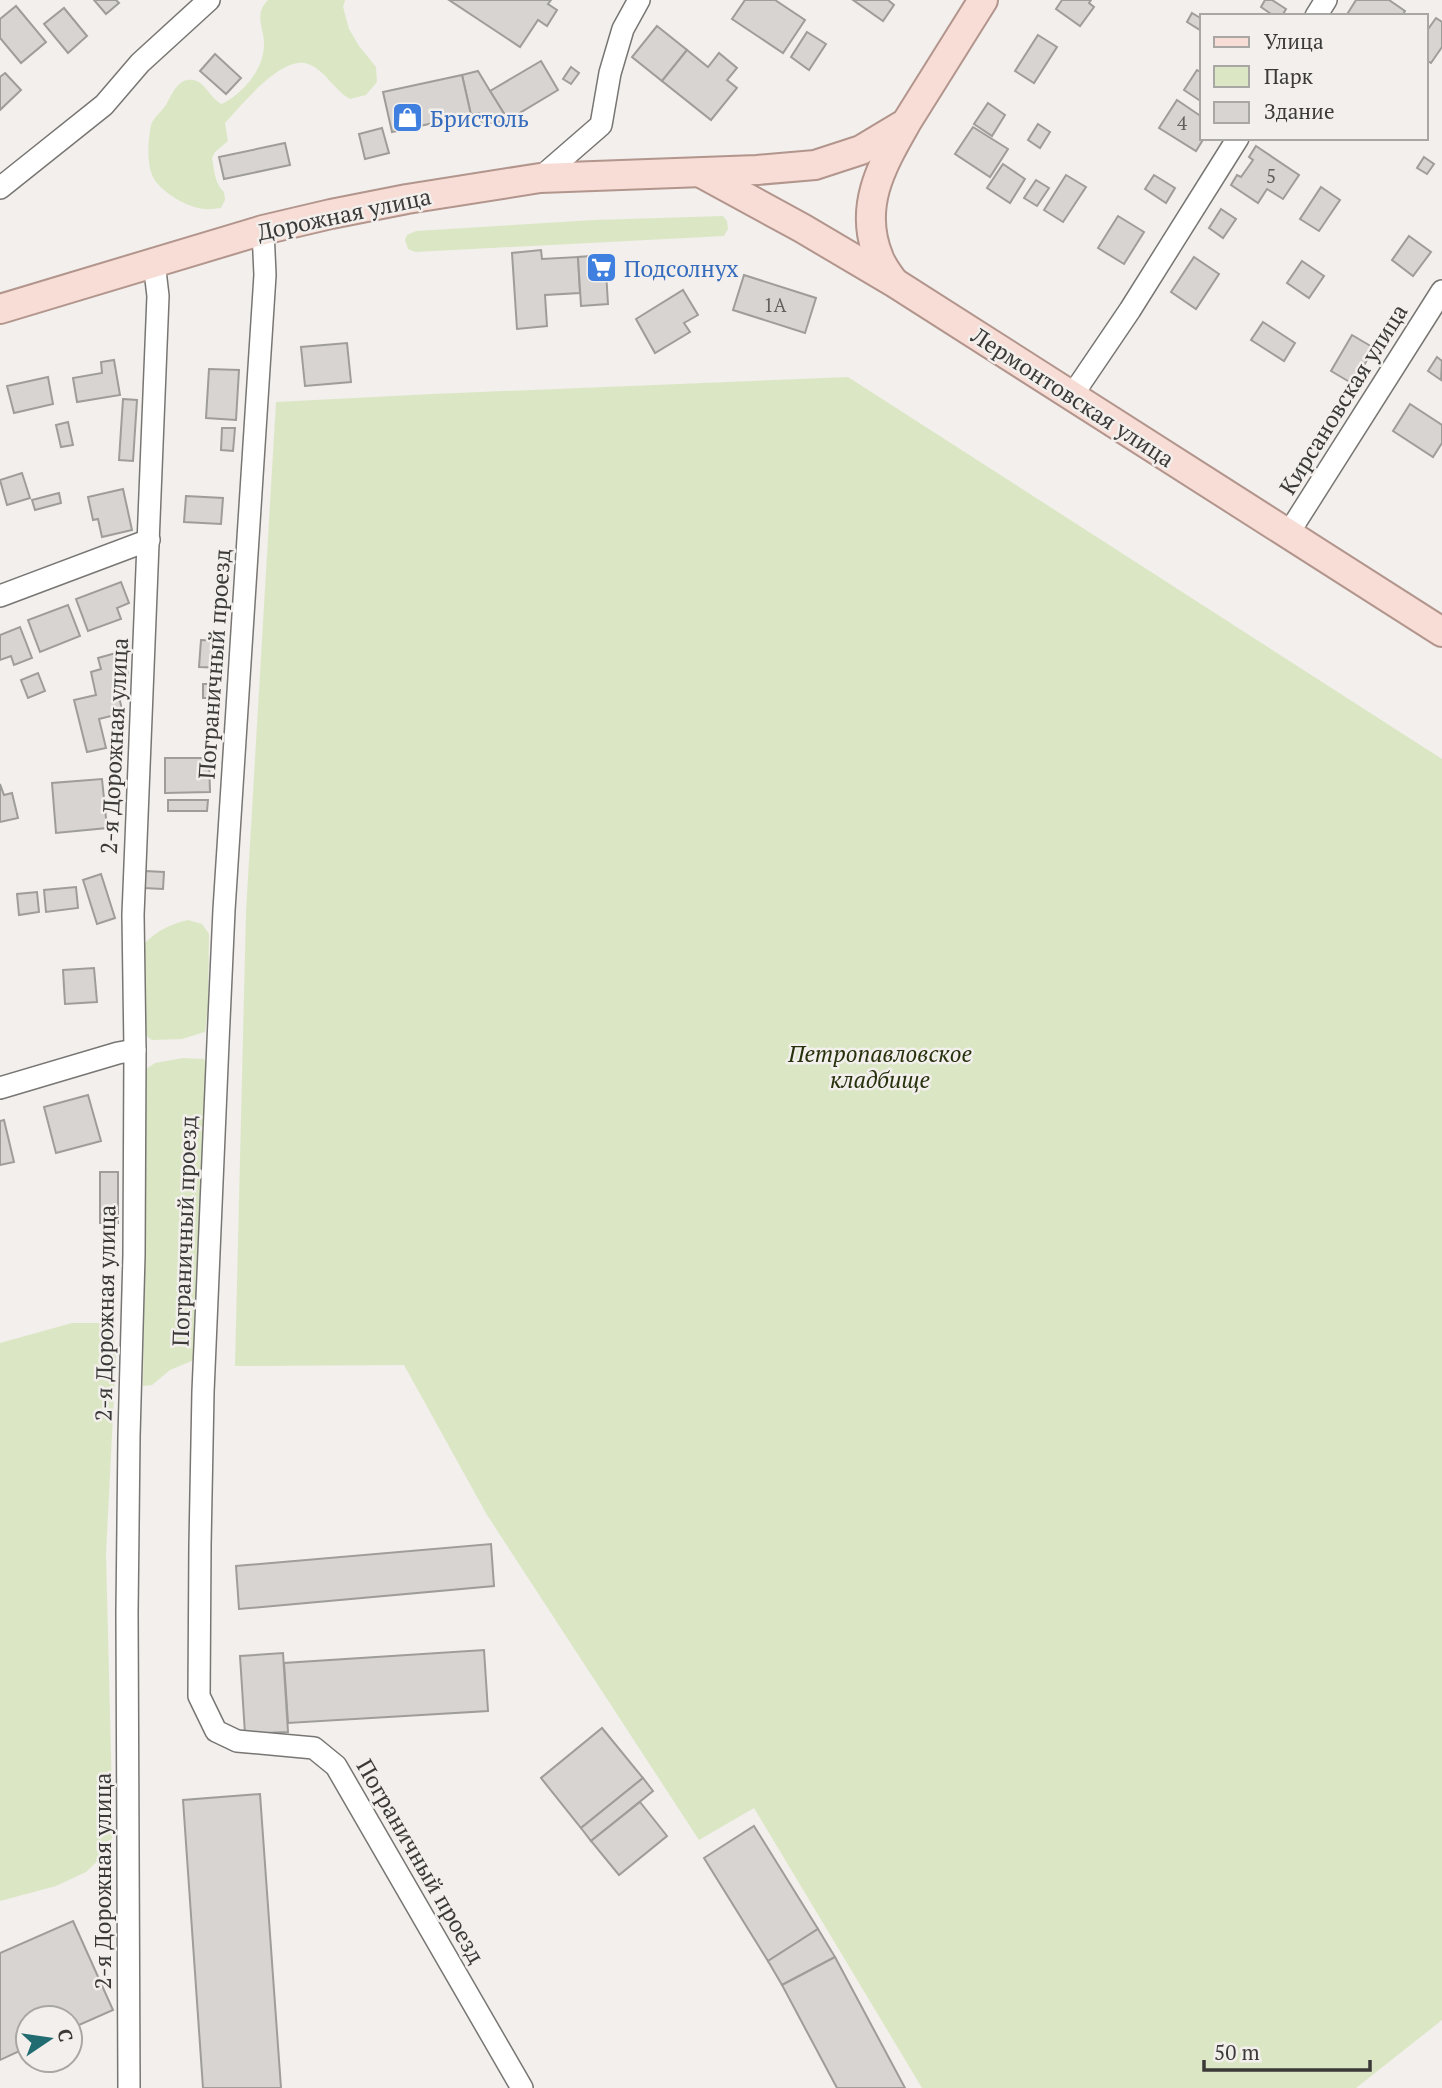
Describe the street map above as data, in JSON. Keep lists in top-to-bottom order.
{
  "streets": {
    "main road": ["Дорожная улица", "Лермонтовская улица"],
    "street": ["Кирсановская улица", "Пограничный проезд", "2-я Дорожная улица"]
  },
  "crossings": [
    ["Дорожная улица", "Лермонтовская улица"],
    ["Дорожная улица", "Пограничный проезд"],
    ["Дорожная улица", "2-я Дорожная улица"],
    ["Лермонтовская улица", "Кирсановская улица"]
  ],
  "parks": ["Петропавловское кладбище"],
  "places": {
    "shop": ["Бристоль"],
    "supermarket": ["Подсолнух"]
  },
  "house_numbers": ["4", "5", "1А"],
  "legend": ["Улица", "Парк", "Здание"],
  "scale_bar": "50 m",
  "north": "right"
}
